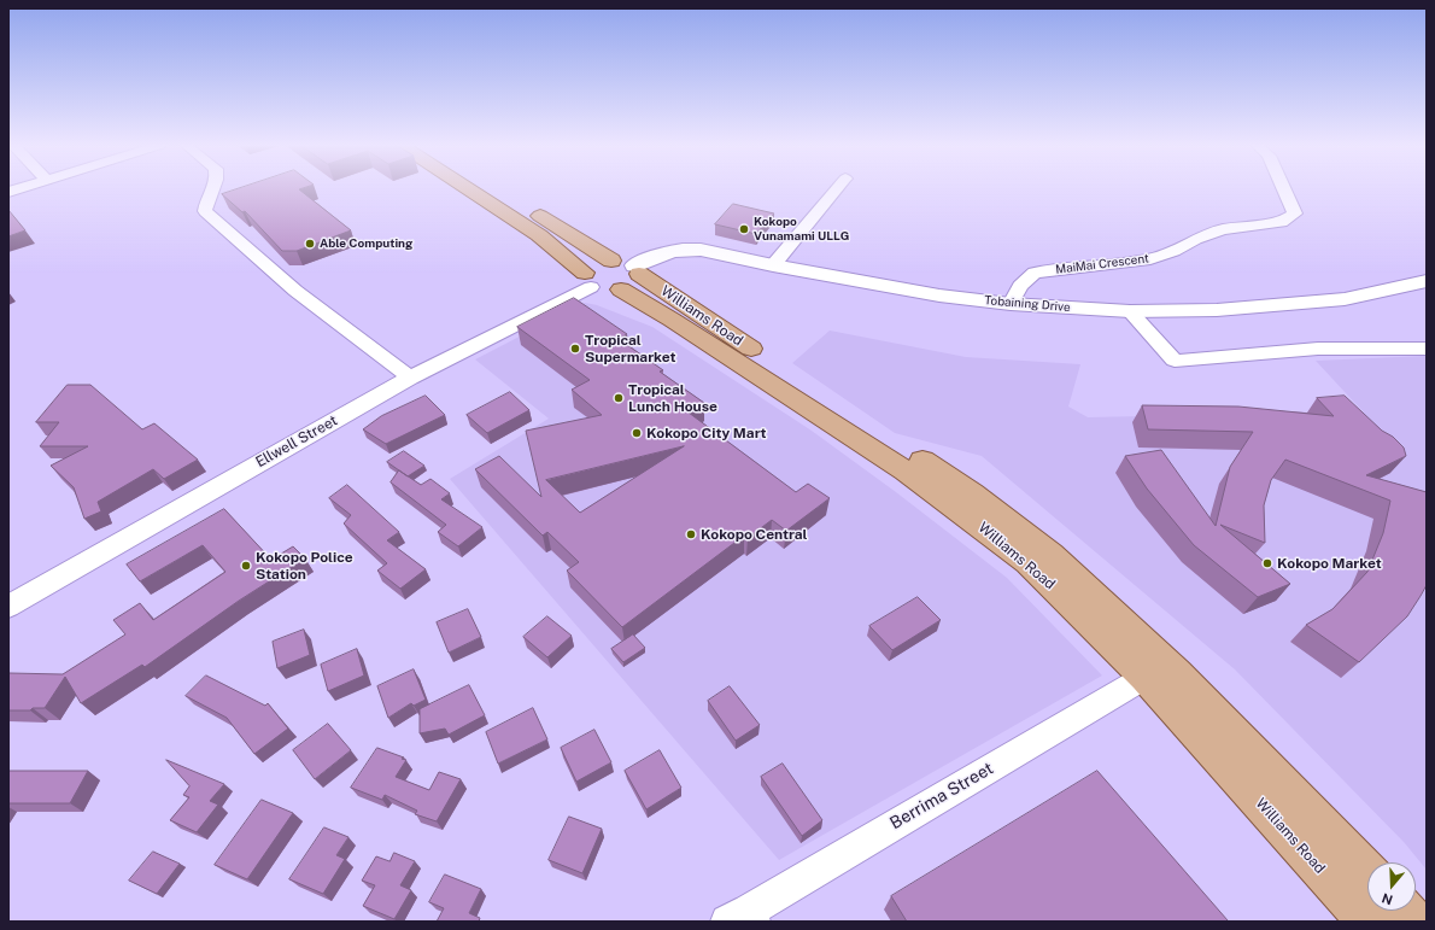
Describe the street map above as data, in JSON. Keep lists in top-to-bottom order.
{
  "streets": {
    "main road": ["Williams Road"],
    "street": [
      "MaiMai Crescent",
      "Tobaining Drive",
      "Ellwell Street",
      "Berrima Street"
    ]
  },
  "crossings": [
    ["MaiMai Crescent", "Tobaining Drive"],
    ["Tobaining Drive", "Williams Road"],
    ["Williams Road", "Ellwell Street"],
    ["Williams Road", "Berrima Street"]
  ],
  "places": [
    "Kokopo Vunamami ULLG",
    "Able Computing",
    "Tropical Supermarket",
    "Tropical Lunch House",
    "Kokopo City Mart",
    "Kokopo Central",
    "Kokopo Market",
    "Kokopo Police Station"
  ],
  "north": "bottom"
}
